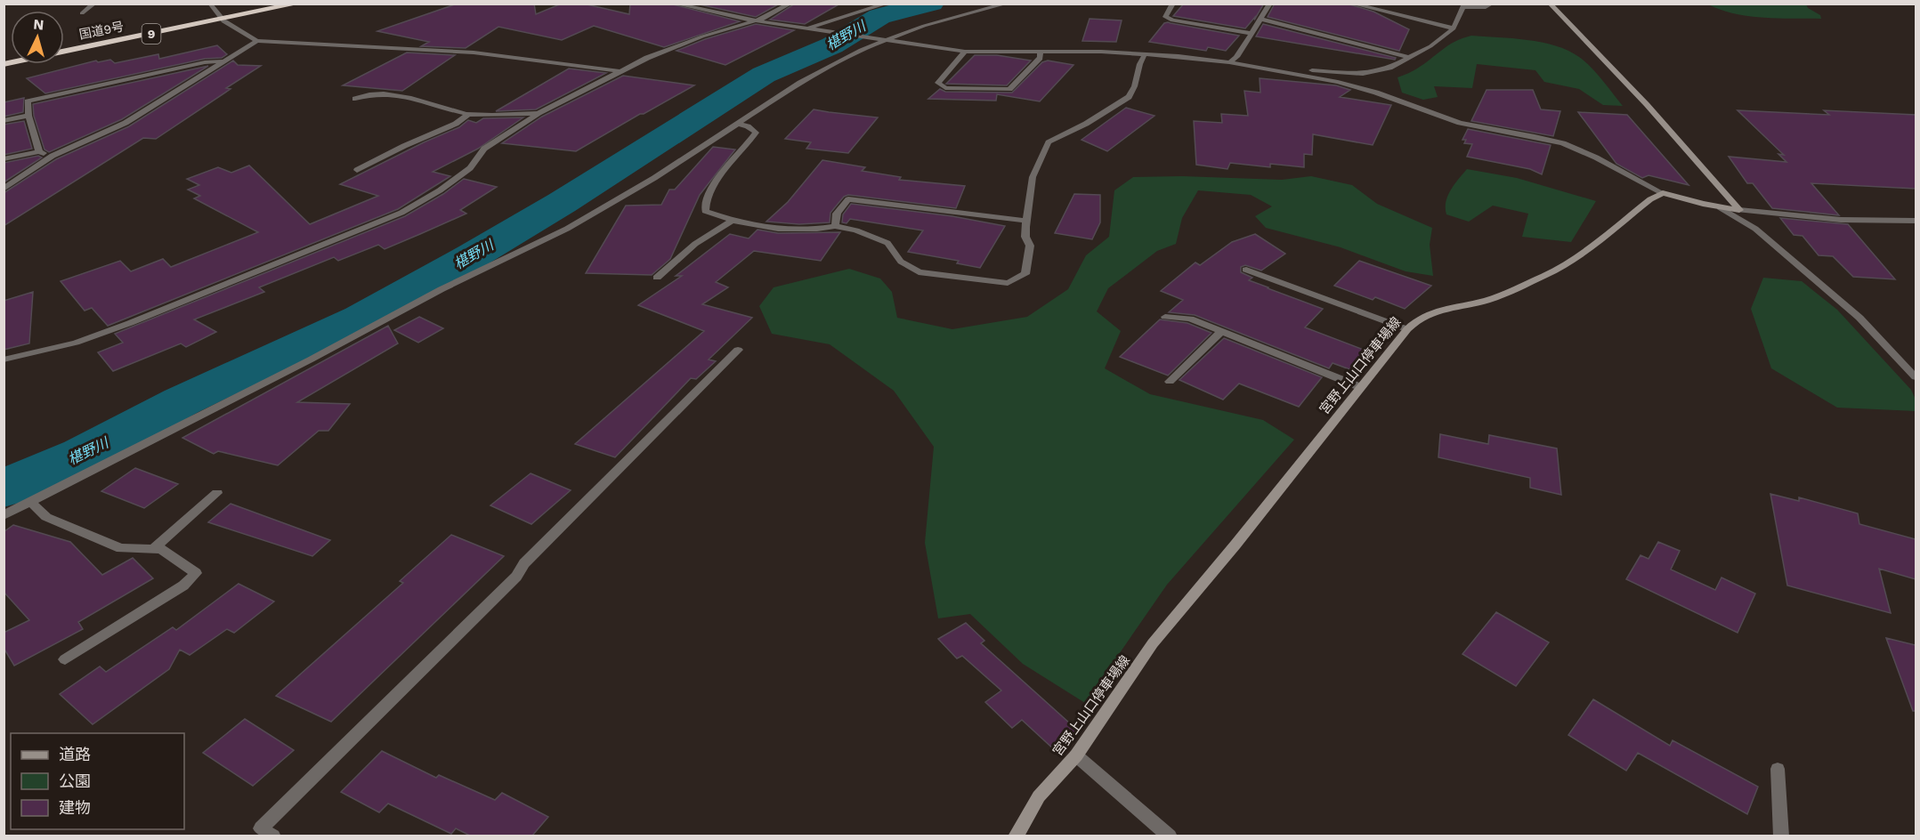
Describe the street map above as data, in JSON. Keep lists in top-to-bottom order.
{
  "streets": {
    "highway": ["国道9号", "9"],
    "main road": ["宮野上山口停車場線"]
  },
  "water": ["椹野川"],
  "legend": ["道路", "公園", "建物"],
  "north": "top"
}
